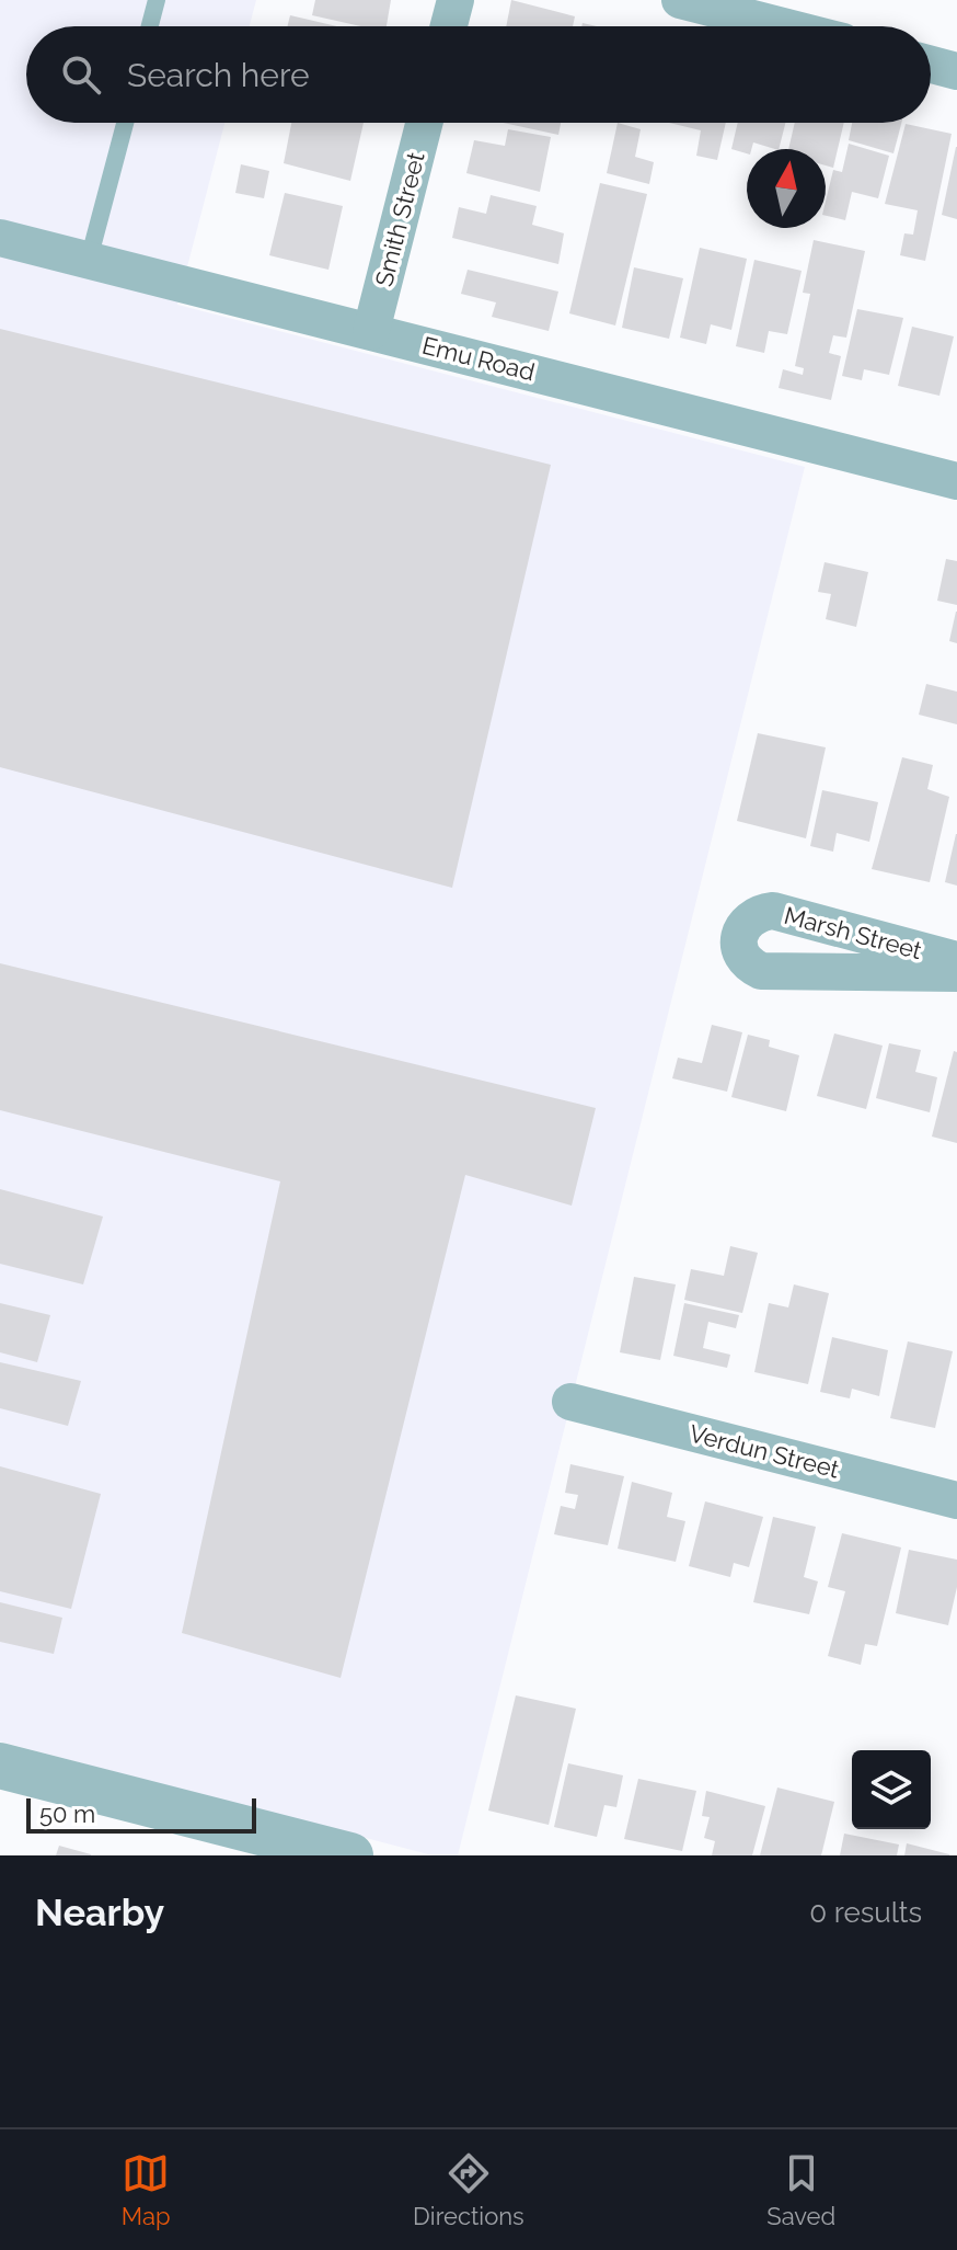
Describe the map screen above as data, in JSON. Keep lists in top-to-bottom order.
{
  "streets": {
    "street": [
      "Smith Street",
      "Emu Road",
      "Marsh Street",
      "Verdun Street"
    ]
  },
  "crossings": [
    ["Smith Street", "Emu Road"]
  ],
  "scale_bar": "50 m",
  "north": "top",
  "page": {
    "search": "Search here",
    "scale": "50 m",
    "heading": ["Nearby", "0 results"],
    "nav": ["Map", "Directions", "Saved"]
  }
}
